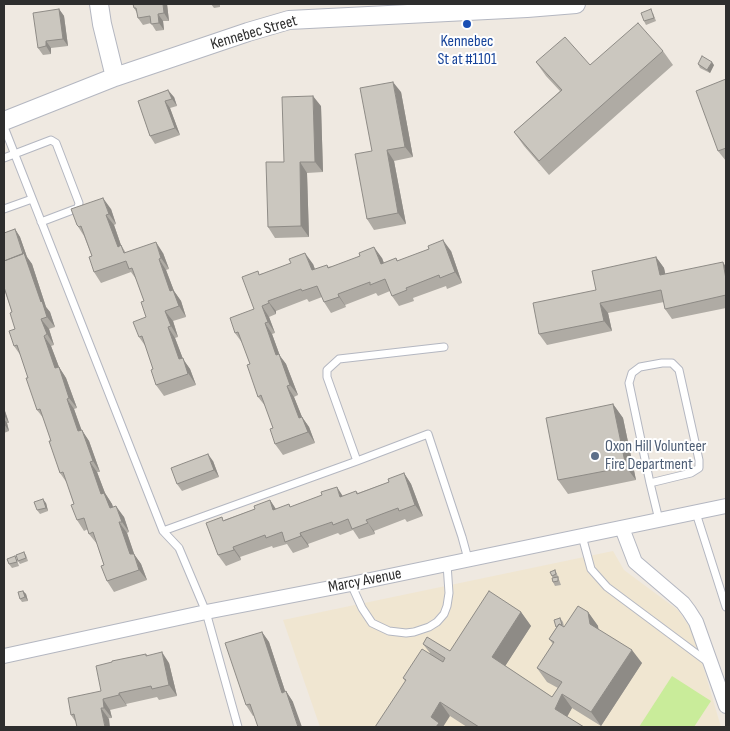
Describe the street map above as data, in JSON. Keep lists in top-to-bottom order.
{
  "streets": {
    "street": ["Kennebec Street", "Marcy Avenue"]
  },
  "places": ["Kennebec St at #1101", "Oxon Hill Volunteer Fire Department"]
}
